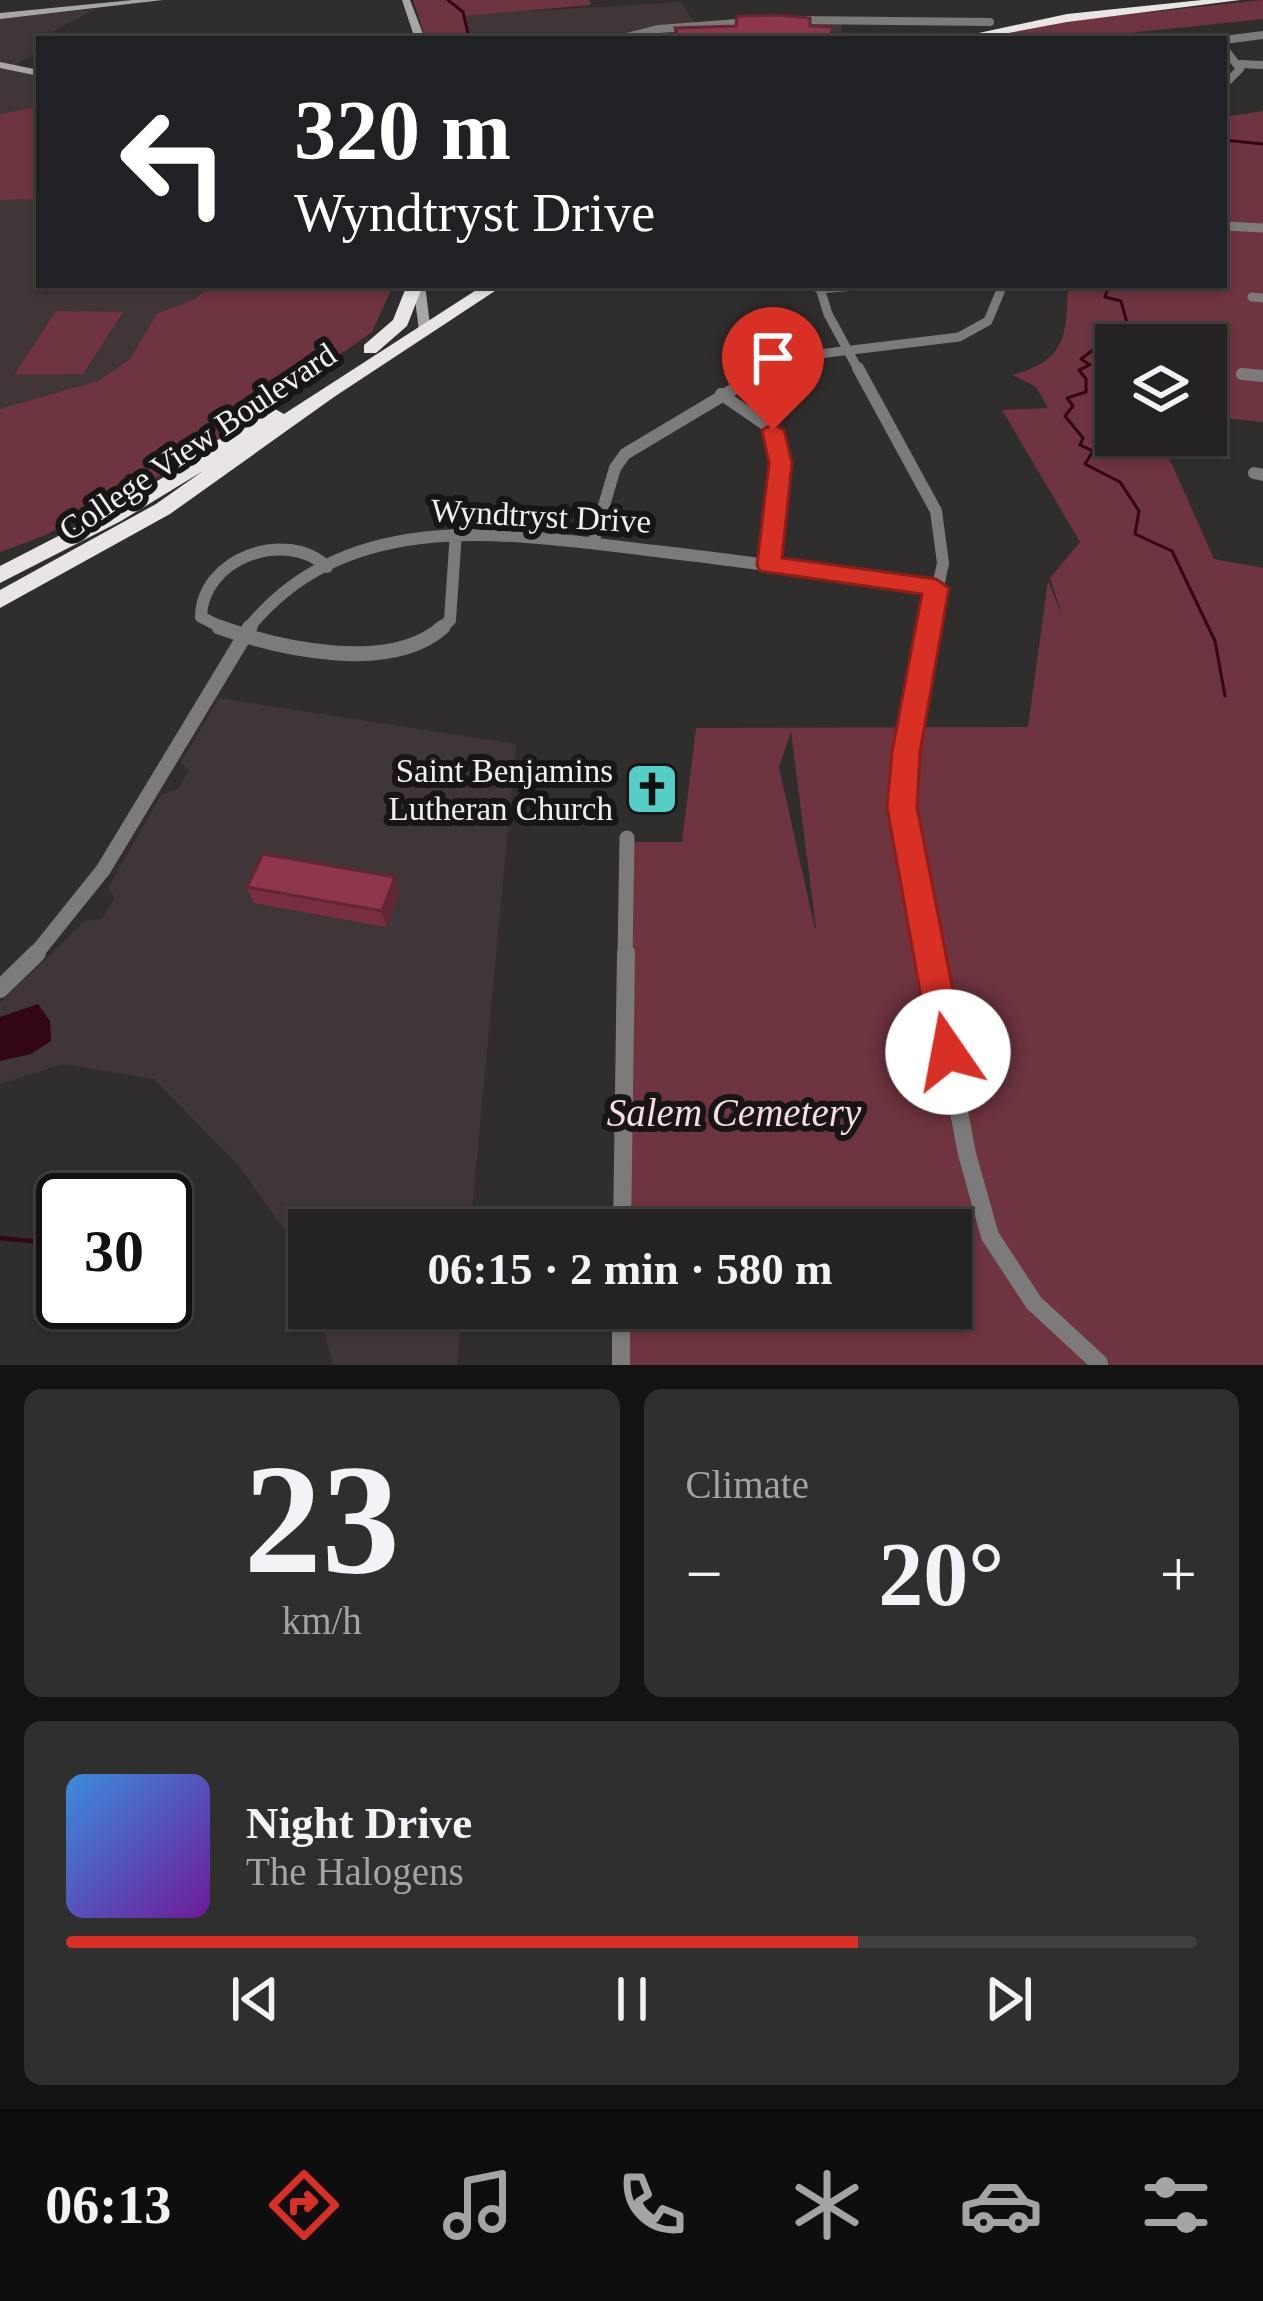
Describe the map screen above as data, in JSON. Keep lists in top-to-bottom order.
{
  "streets": {
    "highway": ["College View Boulevard"],
    "street": ["Wyndtryst Drive"]
  },
  "parks": ["Salem Cemetery"],
  "places": {
    "church": ["Saint Benjamins Lutheran Church"]
  },
  "page": {
    "turn": ["320 m", "Wyndtryst Drive"],
    "limit": "30",
    "trip": "06:15 · 2 min · 580 m",
    "tile": [
      ["23", "km/h"],
      "Climate"
    ],
    "heat": ["−", "20°", "+"],
    "song": ["Night Drive", "The Halogens"],
    "tabs": "06:13"
  }
}
